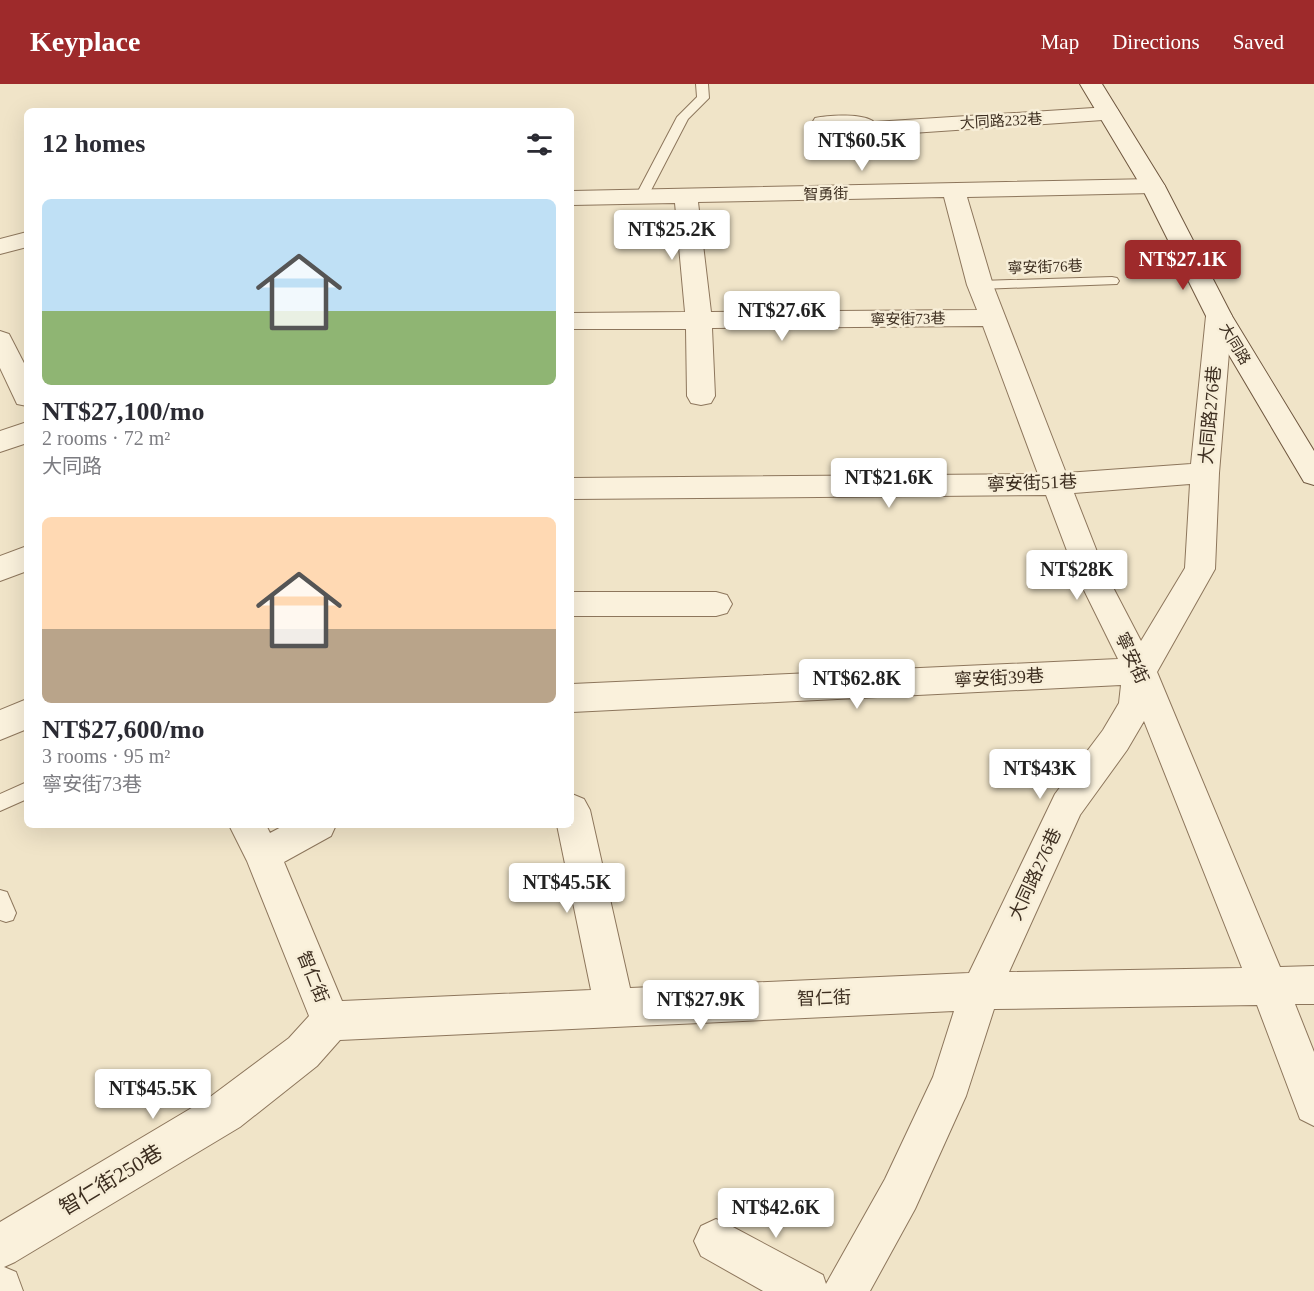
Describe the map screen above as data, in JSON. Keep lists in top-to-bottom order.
{
  "streets": {
    "street": [
      "大同路232巷",
      "智勇街",
      "寧安街73巷",
      "大同路",
      "大同路276巷",
      "寧安街51巷",
      "寧安街",
      "寧安街39巷",
      "智仁街",
      "智仁街250巷"
    ],
    "lane": ["寧安街76巷"]
  },
  "crossings": [
    ["大同路232巷", "大同路"],
    ["智勇街", "大同路"],
    ["智勇街", "寧安街"],
    ["寧安街76巷", "寧安街"],
    ["寧安街73巷", "寧安街"],
    ["大同路", "大同路276巷"],
    ["大同路276巷", "寧安街51巷"],
    ["大同路276巷", "寧安街"],
    ["大同路276巷", "寧安街39巷"],
    ["大同路276巷", "智仁街"],
    ["寧安街51巷", "寧安街"],
    ["寧安街", "寧安街39巷"],
    ["寧安街", "智仁街"],
    ["智仁街", "智仁街250巷"]
  ],
  "page": {
    "header": "Keyplace",
    "nav": ["Map", "Directions", "Saved"],
    "heading": "12 homes",
    "price": [
      "NT$60.5K",
      "NT$25.2K",
      "NT$27.1K",
      "NT$27.6K",
      "NT$21.6K",
      "NT$28K",
      "NT$62.8K",
      "NT$43K",
      "NT$45.5K",
      "NT$27.9K",
      "NT$45.5K",
      "NT$42.6K"
    ],
    "list": [
      {
        "name": "NT$27,100/mo",
        "note": "2 rooms · 72 m² · 大同路"
      },
      {
        "name": "NT$27,600/mo",
        "note": "3 rooms · 95 m² · 寧安街73巷"
      }
    ]
  }
}
